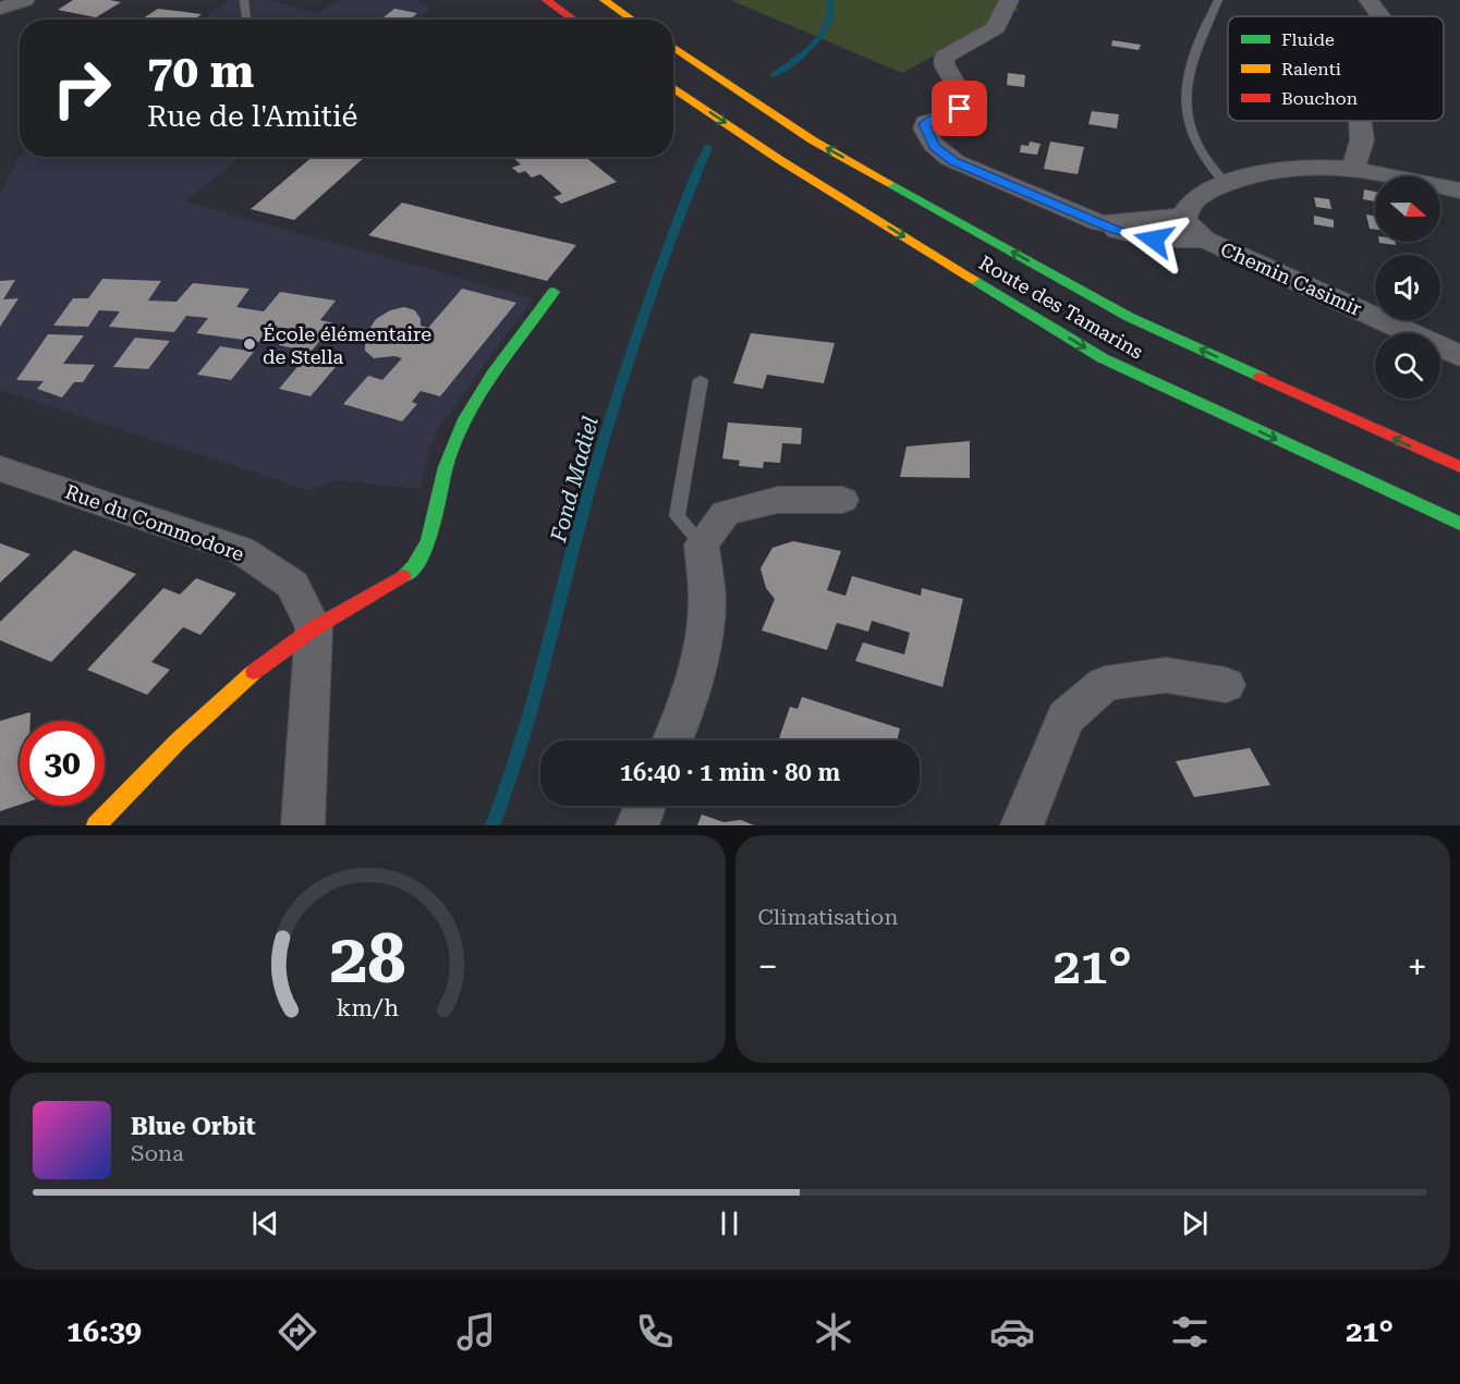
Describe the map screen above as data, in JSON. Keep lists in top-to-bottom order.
{
  "streets": {
    "main road": ["Route des Tamarins"],
    "street": ["Chemin Casimir", "Rue du Commodore"]
  },
  "water": ["Fond Madiel"],
  "places": ["École élémentaire de Stella"],
  "legend": ["Fluide", "Ralenti", "Bouchon"],
  "north": "right",
  "page": {
    "turn": ["70 m", "Rue de l'Amitié"],
    "limit": "30",
    "trip": "16:40 · 1 min · 80 m",
    "tile": "Climatisation",
    "heat": ["−", "21°", "+"],
    "song": ["Blue Orbit", "Sona"],
    "tabs": ["16:39", "21°"],
    "gauge": ["28", "km/h"]
  }
}
